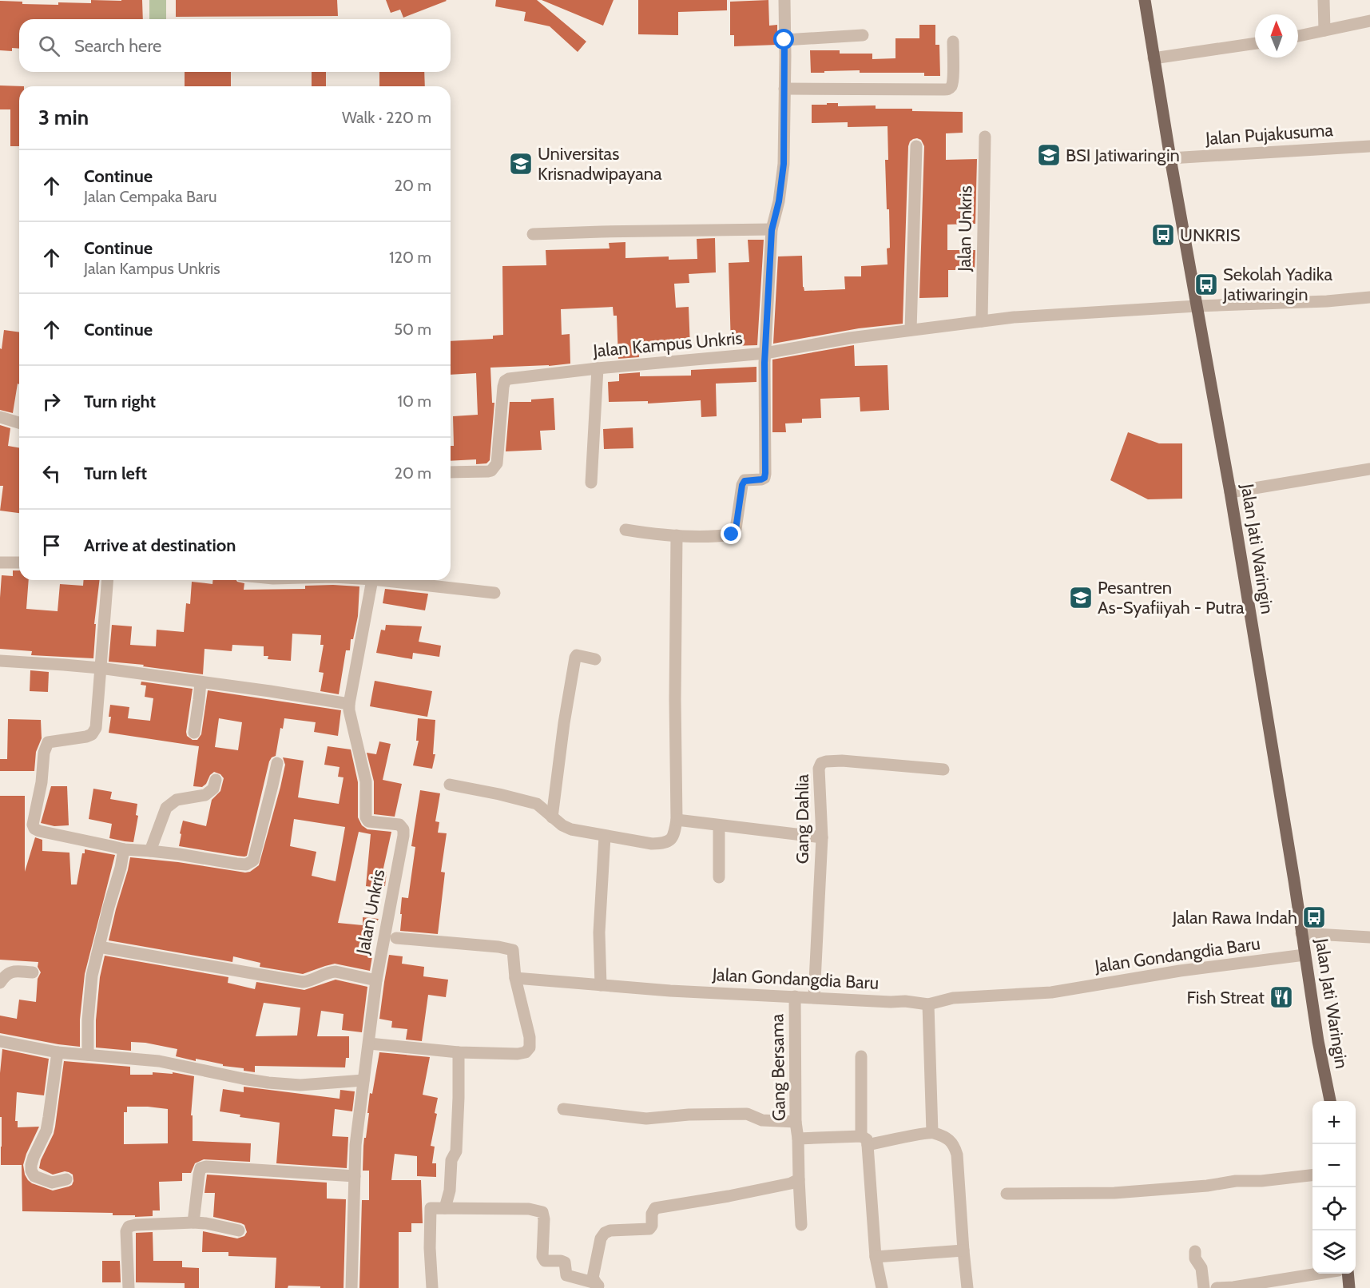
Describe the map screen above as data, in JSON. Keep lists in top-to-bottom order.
{
  "streets": {
    "main road": ["Jalan Jati Waringin"],
    "street": [
      "Jalan Pujakusuma",
      "Jalan Unkris",
      "Jalan Kampus Unkris",
      "Gang Dahlia",
      "Jalan Gondangdia Baru",
      "Gang Bersama"
    ]
  },
  "crossings": [
    ["Jalan Pujakusuma", "Jalan Jati Waringin"],
    ["Jalan Jati Waringin", "Jalan Gondangdia Baru"],
    ["Gang Dahlia", "Jalan Gondangdia Baru"],
    ["Jalan Gondangdia Baru", "Gang Bersama"]
  ],
  "places": {
    "school or university": ["BSI Jatiwaringin", "Universitas Krisnadwipayana", "Pesantren As-Syafiiyah - Putra"],
    "bus stop": ["UNKRIS", "Sekolah Yadika Jatiwaringin", "Jalan Rawa Indah"],
    "restaurant": ["Fish Streat"]
  },
  "north": "top",
  "page": {
    "search": "Search here",
    "heading": ["3 min", "Walk · 220 m"],
    "list": [
      ["Continue", "Jalan Cempaka Baru", "20 m"],
      ["Continue", "Jalan Kampus Unkris", "120 m"],
      ["Continue", "50 m"],
      ["Turn right", "10 m"],
      ["Turn left", "20 m"],
      "Arrive at destination"
    ],
    "map_buttons": ["+", "−"]
  }
}
